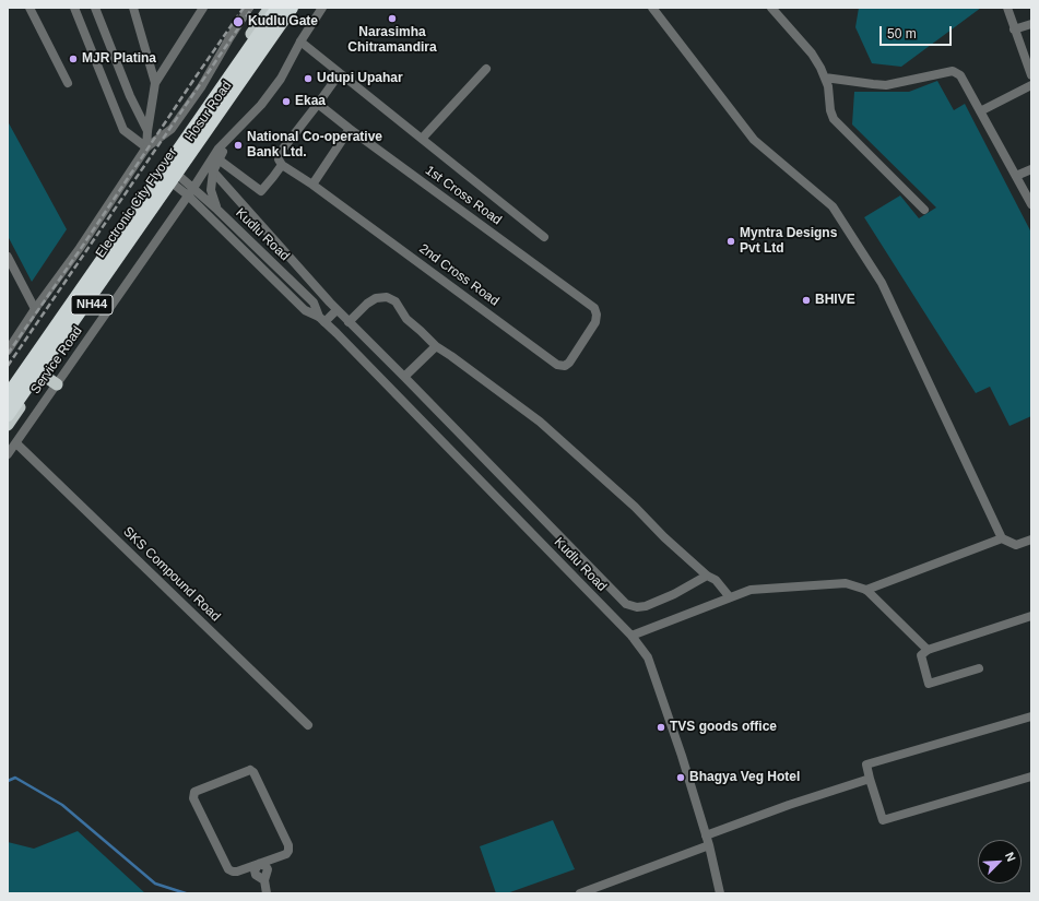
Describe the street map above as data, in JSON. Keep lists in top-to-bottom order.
{
  "streets": {
    "highway": ["Hosur Road", "Electronic City Flyover", "NH44"],
    "street": [
      "1st Cross Road",
      "Kudlu Road",
      "2nd Cross Road",
      "Service Road",
      "SKS Compound Road"
    ]
  },
  "crossings": [
    ["Hosur Road", "Kudlu Road"],
    ["1st Cross Road", "2nd Cross Road"],
    ["Kudlu Road", "Service Road"],
    ["Service Road", "SKS Compound Road"]
  ],
  "places": [
    "Narasimha Chitramandira",
    "Kudlu Gate",
    "MJR Platina",
    "Udupi Upahar",
    "Ekaa",
    "National Co-operative Bank Ltd.",
    "Myntra Designs Pvt Ltd",
    "BHIVE",
    "TVS goods office",
    "Bhagya Veg Hotel"
  ],
  "scale_bar": "50 m",
  "north": "top right"
}
